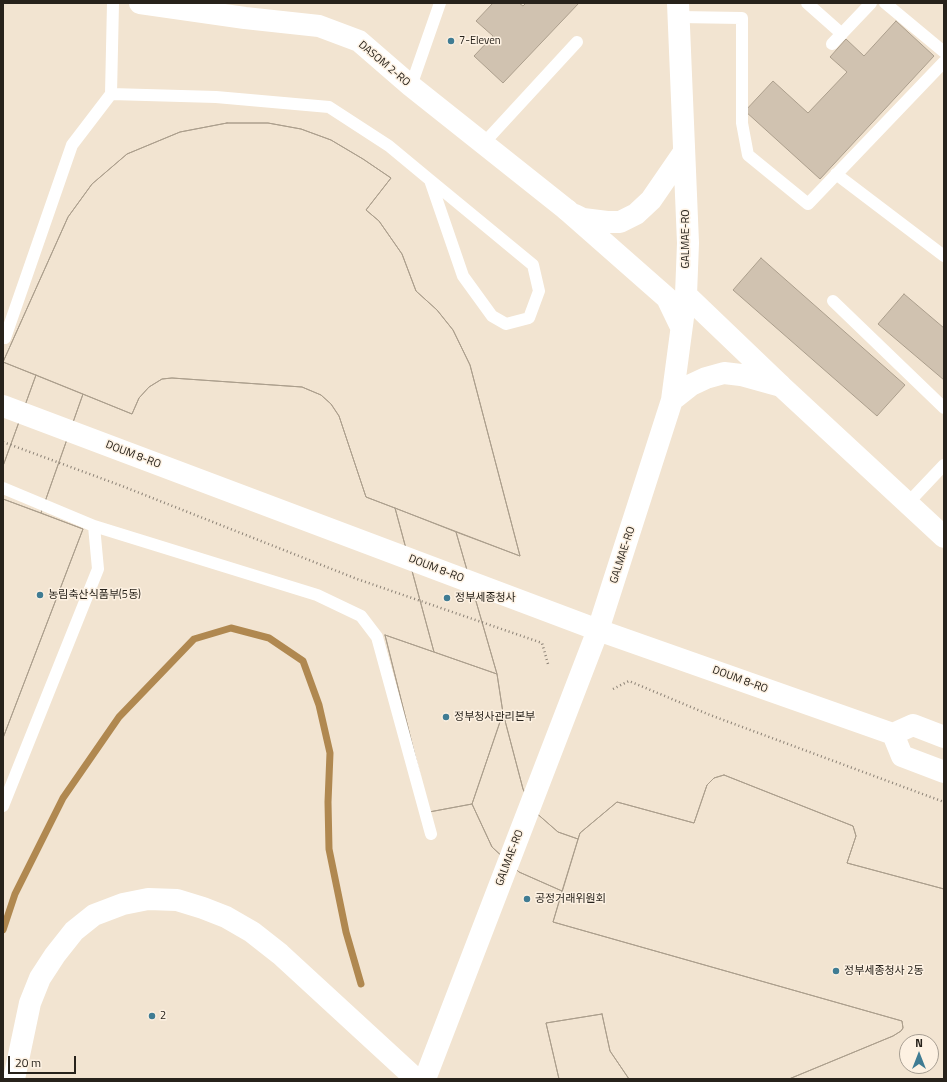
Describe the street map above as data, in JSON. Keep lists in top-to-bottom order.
{
  "streets": {
    "street": ["DASOM 2-RO", "GALMAE-RO", "DOUM 8-RO"]
  },
  "crossings": [
    ["GALMAE-RO", "DOUM 8-RO"]
  ],
  "places": [
    "7-Eleven",
    "농림축산식품부(5동)",
    "정부세종청사",
    "정부청사관리본부",
    "공정거래위원회",
    "정부세종청사 2동",
    "2"
  ],
  "scale_bar": "20 m",
  "north": "top"
}
